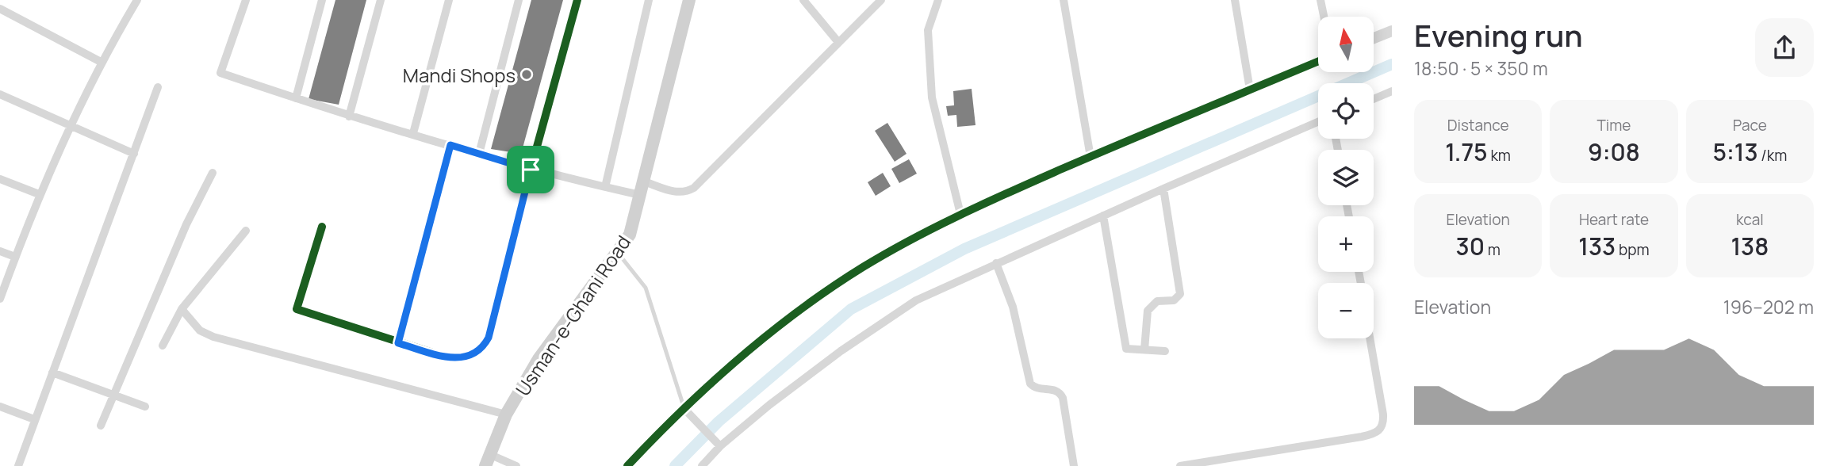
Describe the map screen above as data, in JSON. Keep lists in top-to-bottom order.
{
  "streets": {
    "main road": ["Usman-e-Ghani Road"]
  },
  "places": ["Mandi Shops"],
  "north": "top",
  "page": {
    "heading": ["Evening run", "18:50 · 5 × 350 m"],
    "map_buttons": ["+", "−"],
    "stats": [
      ["Distance", "1.75 km"],
      ["Time", "9:08"],
      ["Pace", "5:13 /km"],
      ["Elevation", "30 m"],
      ["Heart rate", "133 bpm"],
      ["kcal", "138"]
    ],
    "chart": ["Elevation", "196–202 m"]
  }
}
